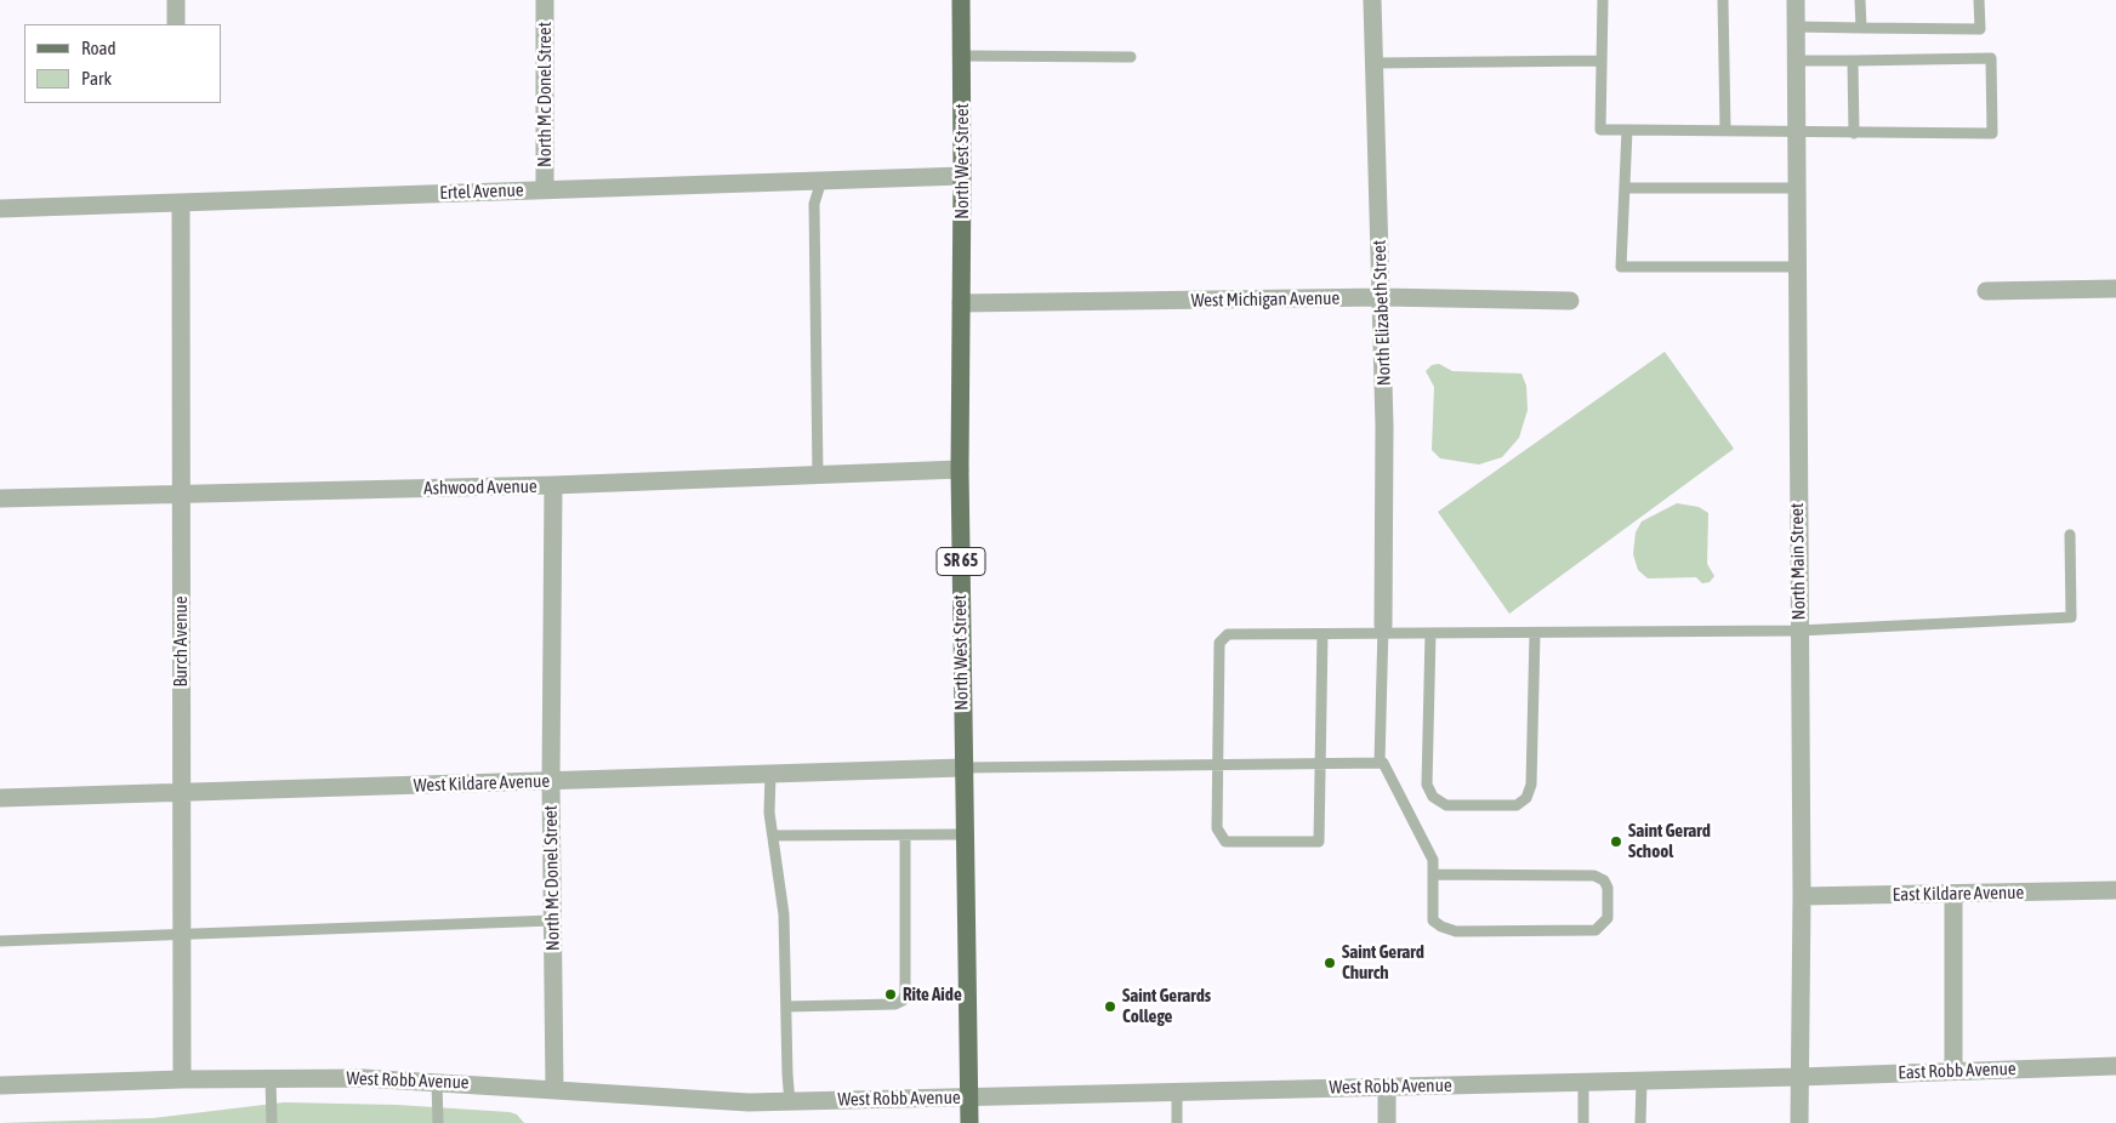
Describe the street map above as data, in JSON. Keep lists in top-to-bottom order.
{
  "streets": {
    "main road": ["North West Street", "SR 65"],
    "street": [
      "North Mc Donel Street",
      "Ertel Avenue",
      "West Michigan Avenue",
      "North Elizabeth Street",
      "Ashwood Avenue",
      "North Main Street",
      "Burch Avenue",
      "West Kildare Avenue",
      "East Kildare Avenue",
      "East Robb Avenue",
      "West Robb Avenue"
    ]
  },
  "crossings": [
    ["North Mc Donel Street", "Ertel Avenue"],
    ["North Mc Donel Street", "Ashwood Avenue"],
    ["North Mc Donel Street", "West Kildare Avenue"],
    ["North Mc Donel Street", "West Robb Avenue"],
    ["North West Street", "Ertel Avenue"],
    ["North West Street", "West Michigan Avenue"],
    ["North West Street", "Ashwood Avenue"],
    ["North West Street", "West Kildare Avenue"],
    ["North West Street", "West Robb Avenue"],
    ["Ertel Avenue", "Burch Avenue"],
    ["West Michigan Avenue", "North Elizabeth Street"],
    ["Ashwood Avenue", "Burch Avenue"],
    ["North Main Street", "East Kildare Avenue"],
    ["North Main Street", "East Robb Avenue"],
    ["North Main Street", "West Robb Avenue"],
    ["Burch Avenue", "West Kildare Avenue"],
    ["Burch Avenue", "West Robb Avenue"],
    ["East Robb Avenue", "West Robb Avenue"]
  ],
  "places": [
    "Saint Gerard School",
    "Saint Gerard Church",
    "Rite Aide",
    "Saint Gerards College"
  ],
  "legend": ["Road", "Park"]
}
